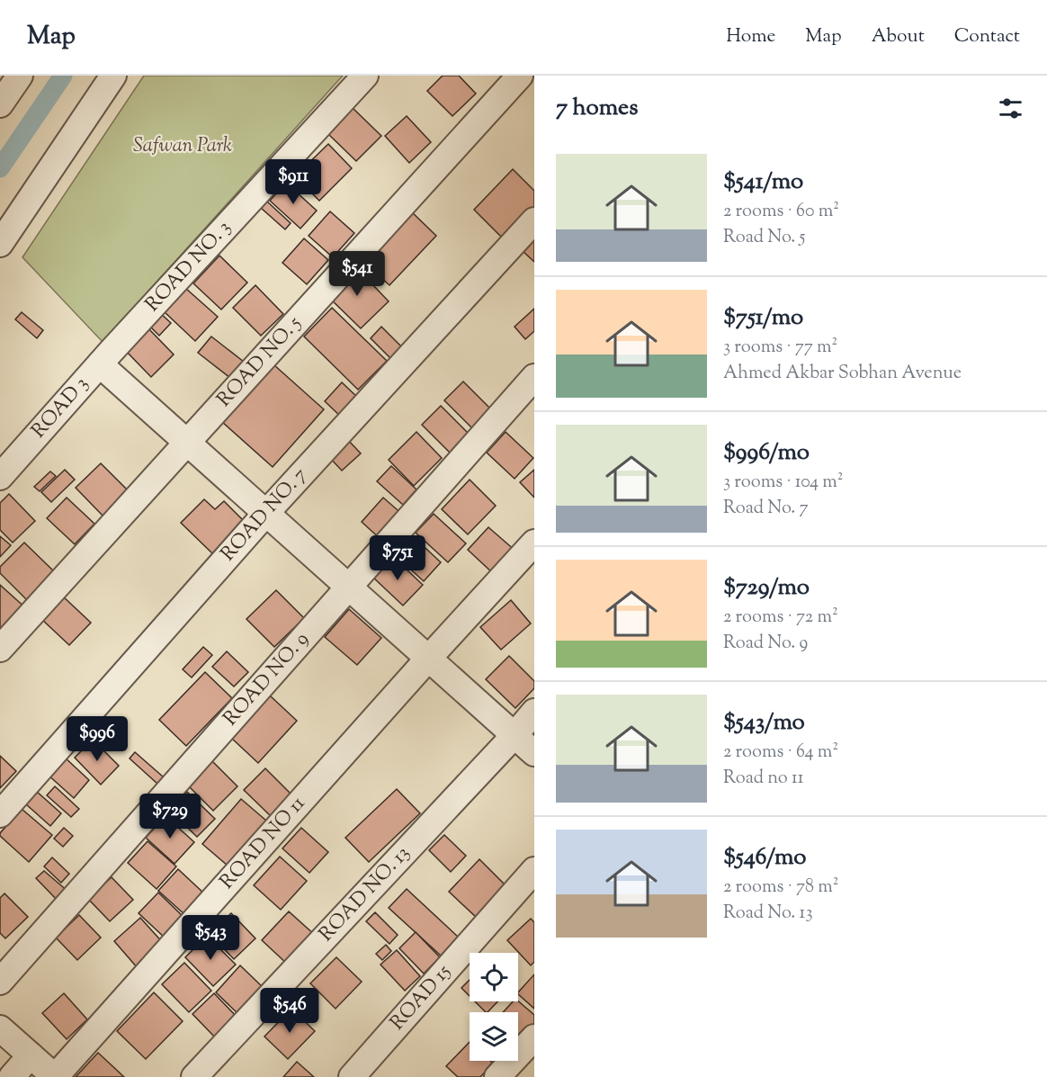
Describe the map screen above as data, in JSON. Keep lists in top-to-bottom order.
{
  "streets": {
    "street": [
      "ROAD NO. 3",
      "ROAD NO. 5",
      "ROAD 3",
      "ROAD NO. 7",
      "ROAD NO. 9",
      "ROAD NO 11",
      "ROAD NO. 13",
      "ROAD 15"
    ]
  },
  "crossings": [
    ["ROAD NO. 3", "ROAD 3"]
  ],
  "parks": ["Safwan Park"],
  "page": {
    "header": "Map",
    "nav": [
      "Home",
      "Map",
      "About",
      "Contact"
    ],
    "heading": "7 homes",
    "list": [
      {
        "name": "$541/mo",
        "note": "2 rooms · 60 m² · Road No. 5"
      },
      {
        "name": "$751/mo",
        "note": "3 rooms · 77 m² · Ahmed Akbar Sobhan Avenue"
      },
      {
        "name": "$996/mo",
        "note": "3 rooms · 104 m² · Road No. 7"
      },
      {
        "name": "$729/mo",
        "note": "2 rooms · 72 m² · Road No. 9"
      },
      {
        "name": "$543/mo",
        "note": "2 rooms · 64 m² · Road no 11"
      },
      {
        "name": "$546/mo",
        "note": "2 rooms · 78 m² · Road No. 13"
      }
    ],
    "price": [
      "$911",
      "$541",
      "$751",
      "$996",
      "$729",
      "$543",
      "$546"
    ]
  }
}
